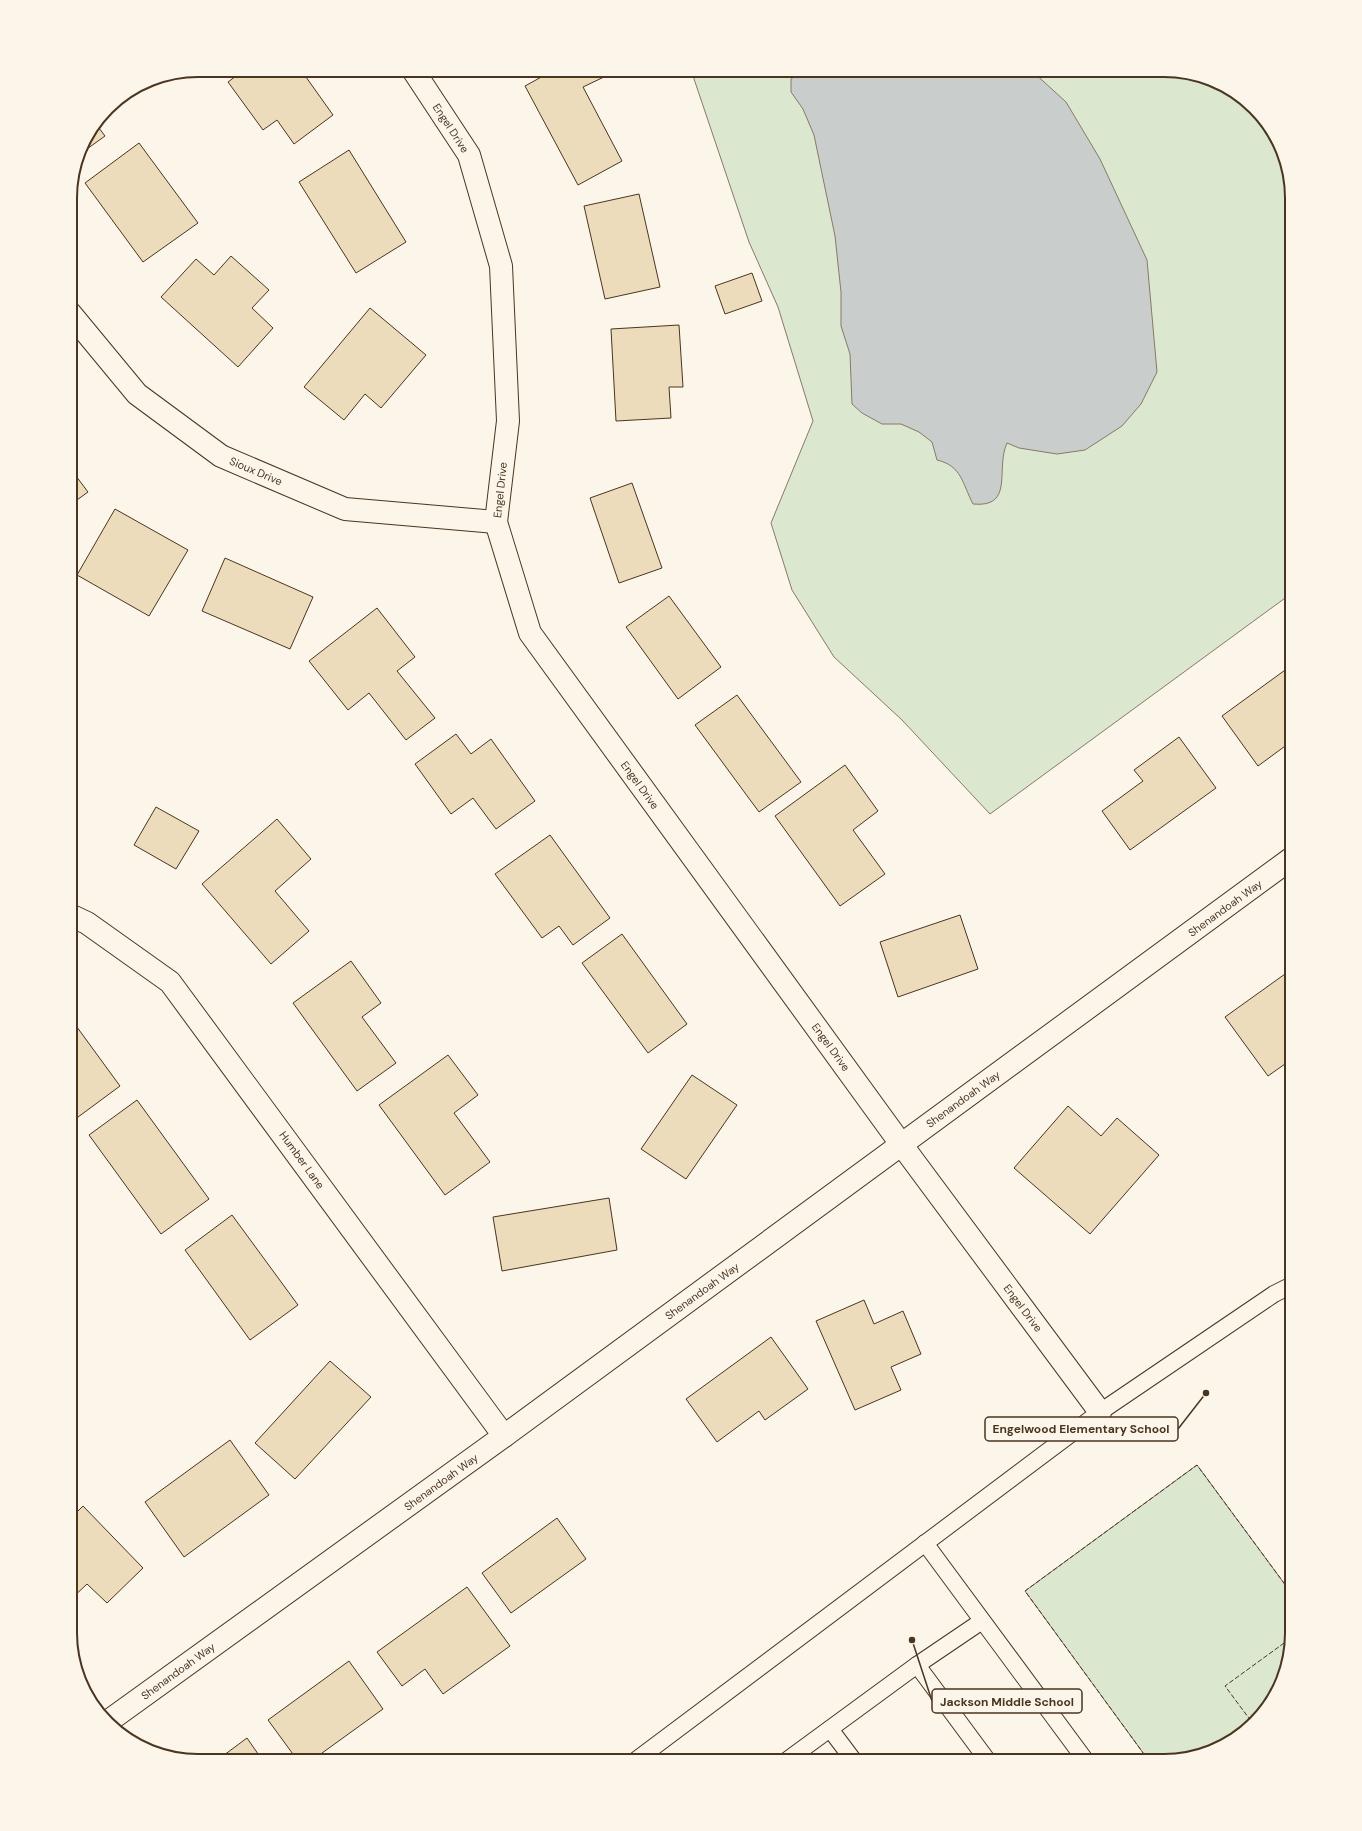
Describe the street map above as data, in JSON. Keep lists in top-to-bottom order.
{
  "streets": {
    "street": [
      "Engel Drive",
      "Sioux Drive",
      "Shenandoah Way",
      "Humber Lane"
    ]
  },
  "crossings": [
    ["Engel Drive", "Sioux Drive"],
    ["Engel Drive", "Shenandoah Way"],
    ["Shenandoah Way", "Humber Lane"]
  ],
  "places": ["Engelwood Elementary School", "Jackson Middle School"]
}
